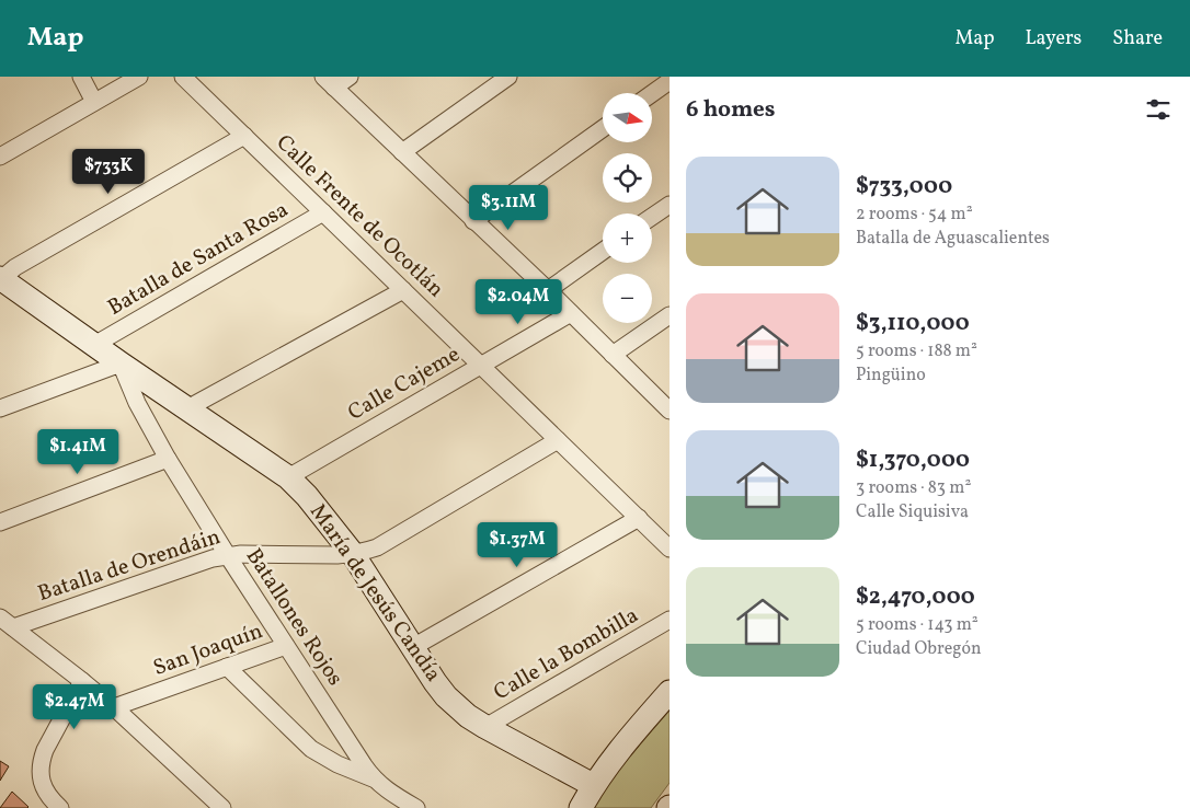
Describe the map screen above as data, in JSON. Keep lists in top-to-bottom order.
{
  "streets": {
    "street": [
      "Calle Frente de Ocotlán",
      "Batalla de Santa Rosa",
      "Calle Cajeme",
      "Batalla de Orendáin",
      "María de Jesús Candía",
      "Batallones Rojos",
      "San Joaquín",
      "Calle la Bombilla"
    ]
  },
  "crossings": [
    ["Calle Frente de Ocotlán", "Batalla de Santa Rosa"],
    ["Calle Frente de Ocotlán", "Calle Cajeme"],
    ["Calle Frente de Ocotlán", "Batalla de Orendáin"],
    ["Batalla de Santa Rosa", "María de Jesús Candía"],
    ["Calle Cajeme", "María de Jesús Candía"],
    ["Batalla de Orendáin", "María de Jesús Candía"],
    ["Batalla de Orendáin", "Batallones Rojos"],
    ["María de Jesús Candía", "Batallones Rojos"],
    ["María de Jesús Candía", "Calle la Bombilla"],
    ["Batallones Rojos", "San Joaquín"]
  ],
  "north": "right",
  "page": {
    "header": "Map",
    "nav": ["Map", "Layers", "Share"],
    "heading": "6 homes",
    "map_buttons": ["+", "−"],
    "list": [
      {
        "name": "$733,000",
        "note": "2 rooms · 54 m² · Batalla de Aguascalientes"
      },
      {
        "name": "$3,110,000",
        "note": "5 rooms · 188 m² · Pingüino"
      },
      {
        "name": "$1,370,000",
        "note": "3 rooms · 83 m² · Calle Siquisiva"
      },
      {
        "name": "$2,470,000",
        "note": "5 rooms · 143 m² · Ciudad Obregón"
      }
    ],
    "price": [
      "$733K",
      "$3.11M",
      "$2.04M",
      "$1.41M",
      "$1.37M",
      "$2.47M"
    ]
  }
}
